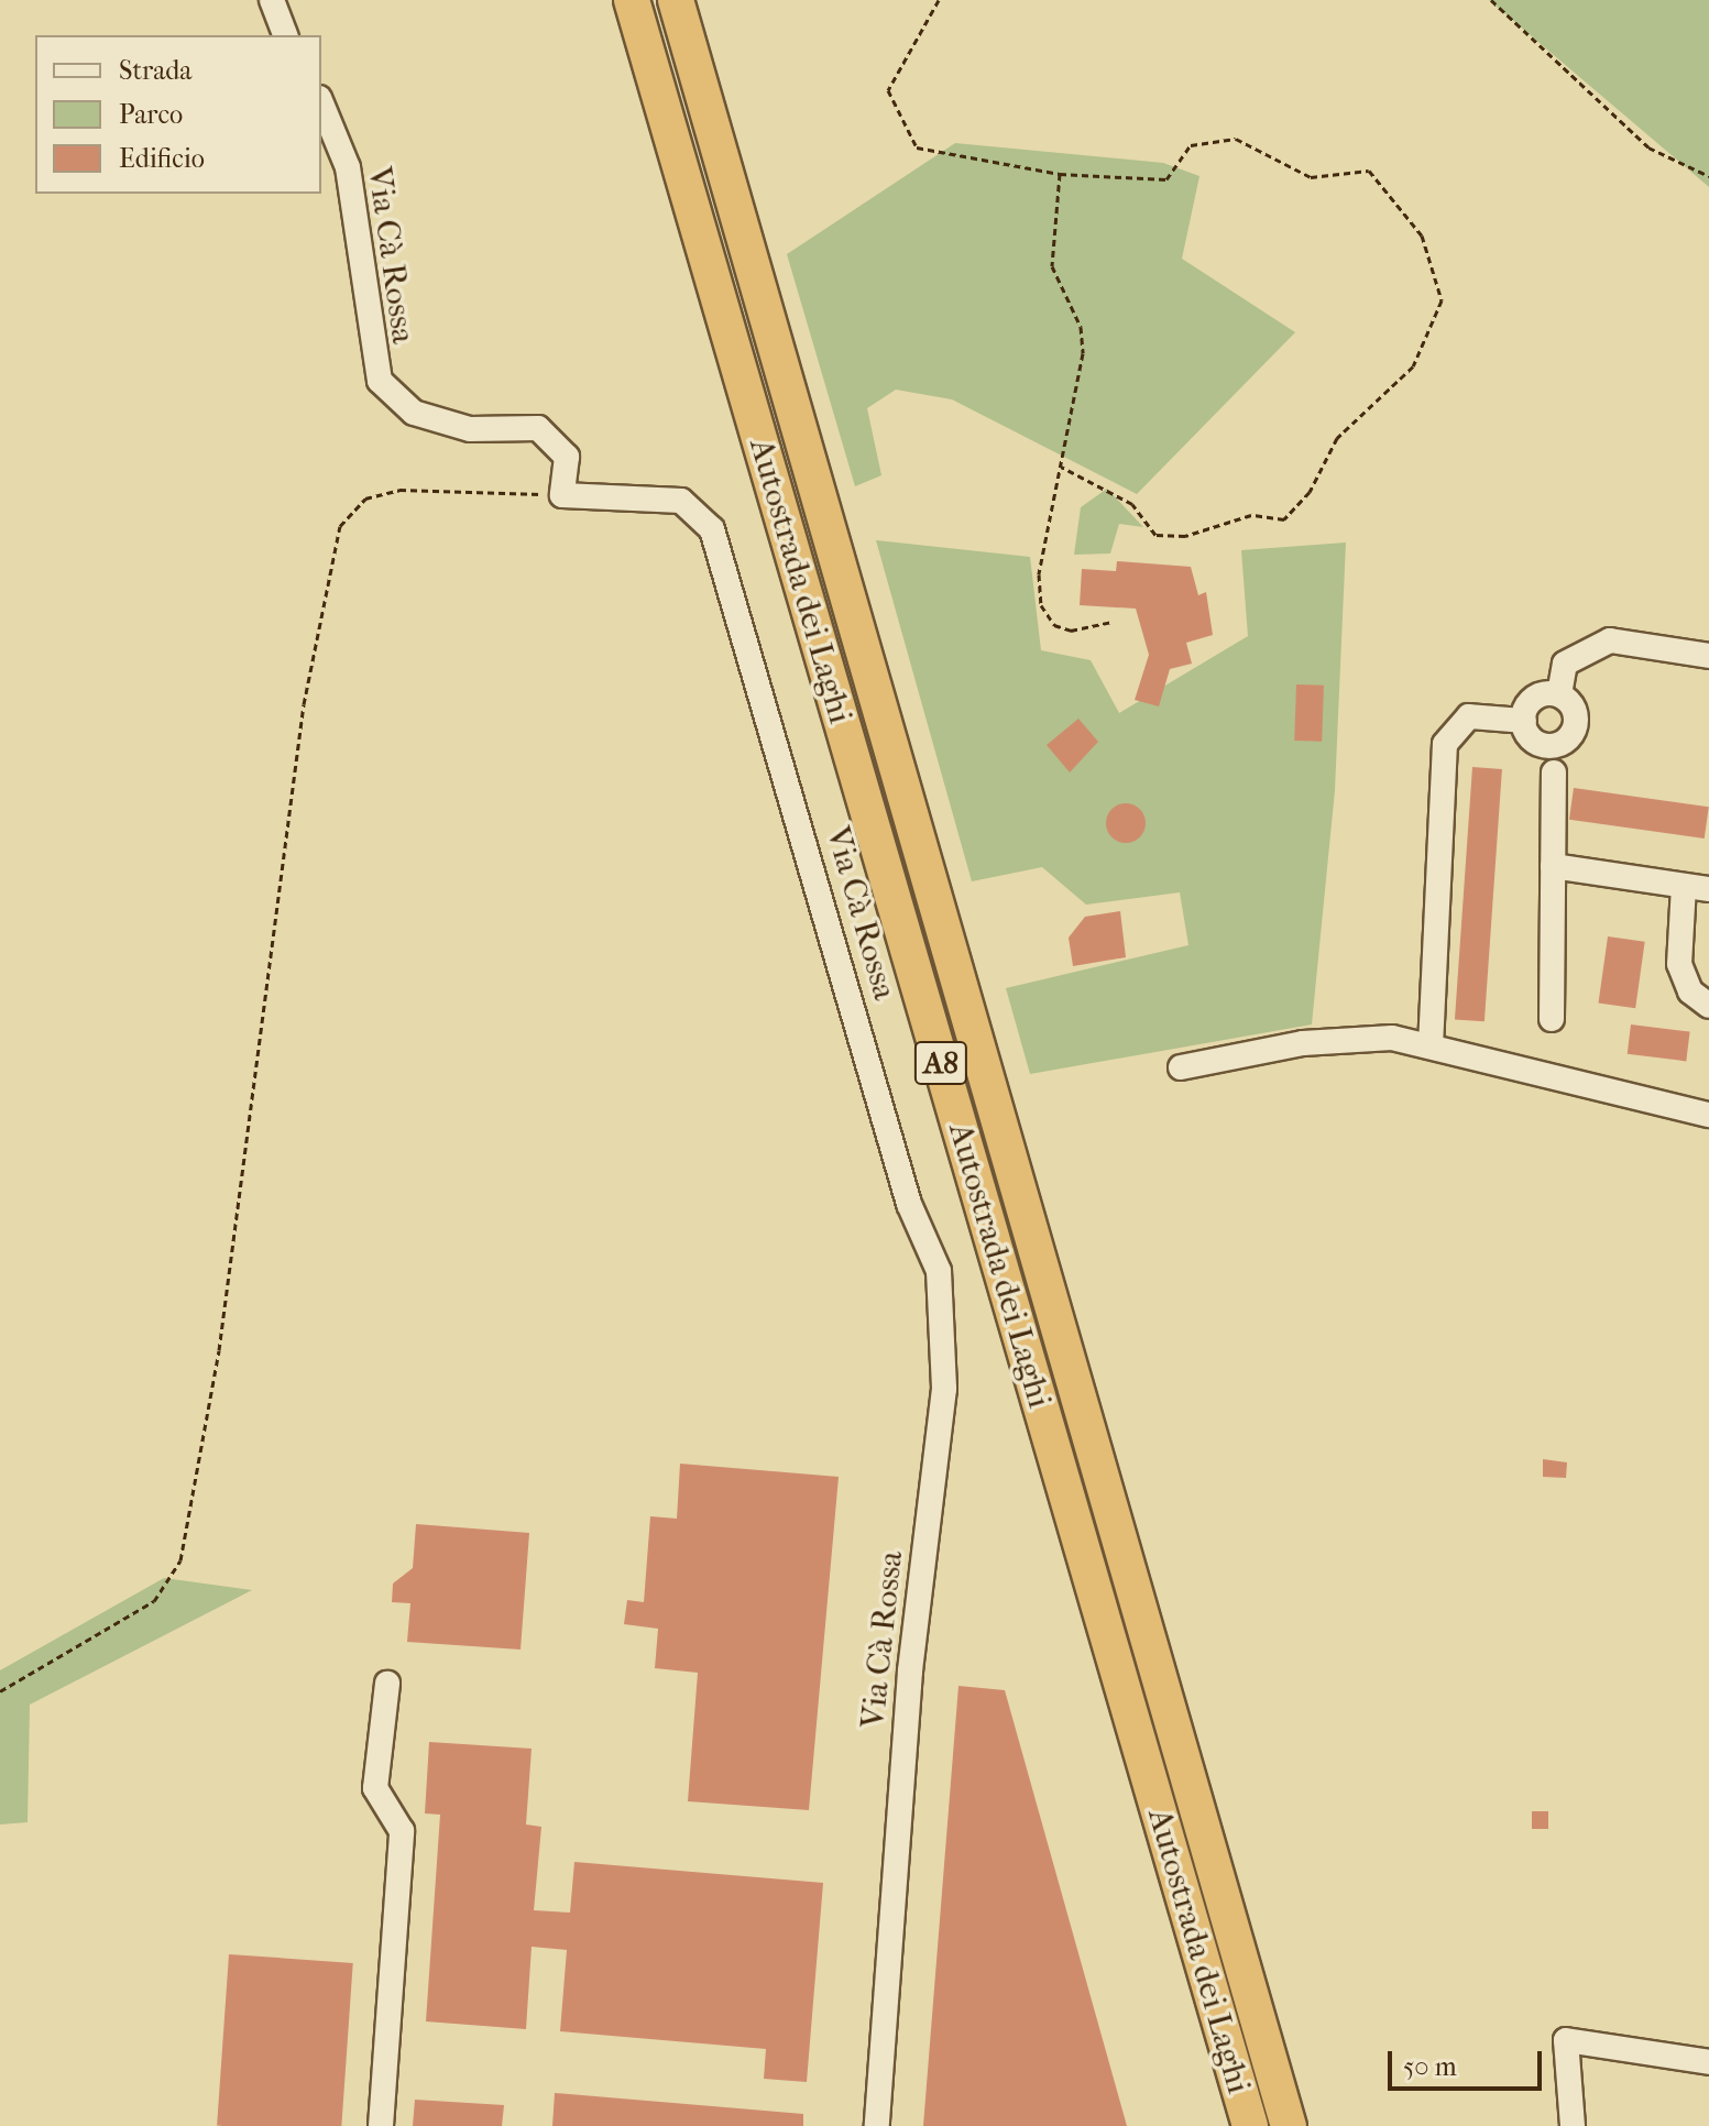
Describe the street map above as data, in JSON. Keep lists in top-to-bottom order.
{
  "streets": {
    "highway": ["Autostrada dei Laghi", "A8"],
    "street": ["Via Cà Rossa"]
  },
  "legend": ["Strada", "Parco", "Edificio"],
  "scale_bar": "50 m"
}
